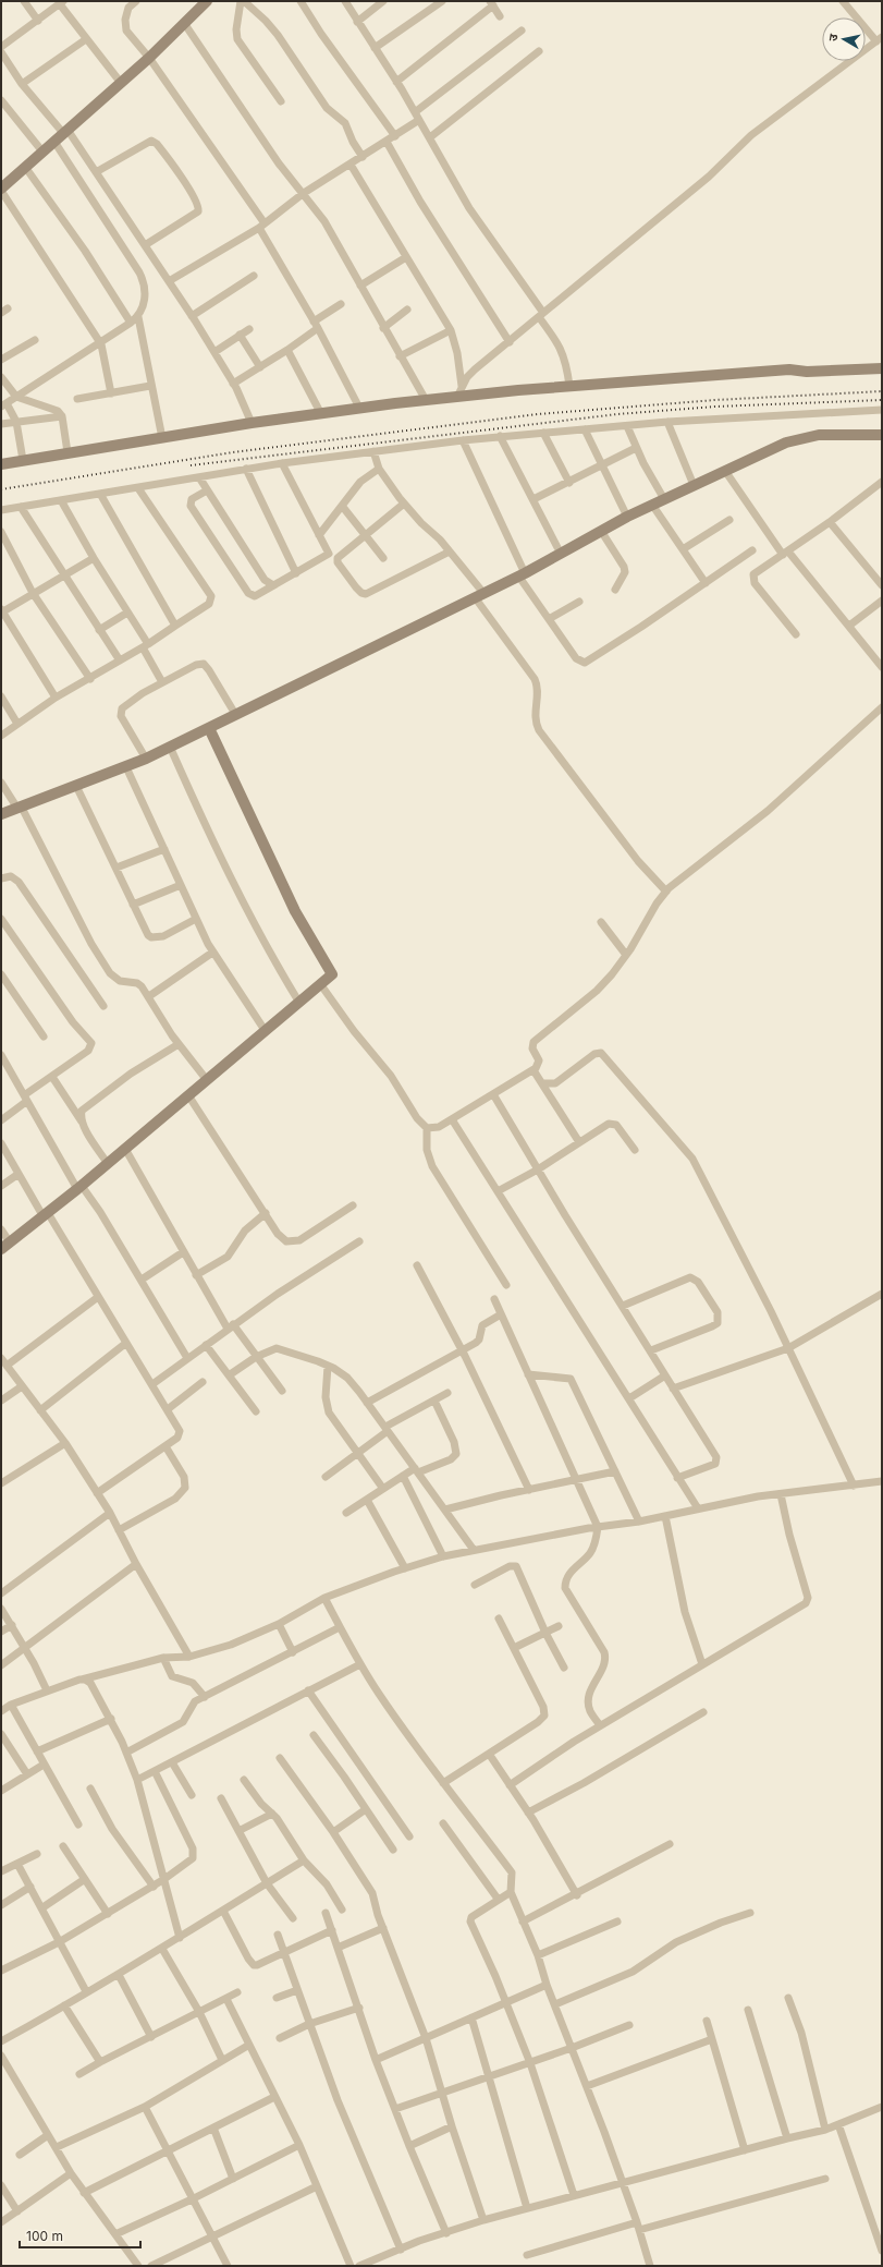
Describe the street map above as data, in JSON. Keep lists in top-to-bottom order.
{
  "scale_bar": "100 m",
  "north": "left"
}
